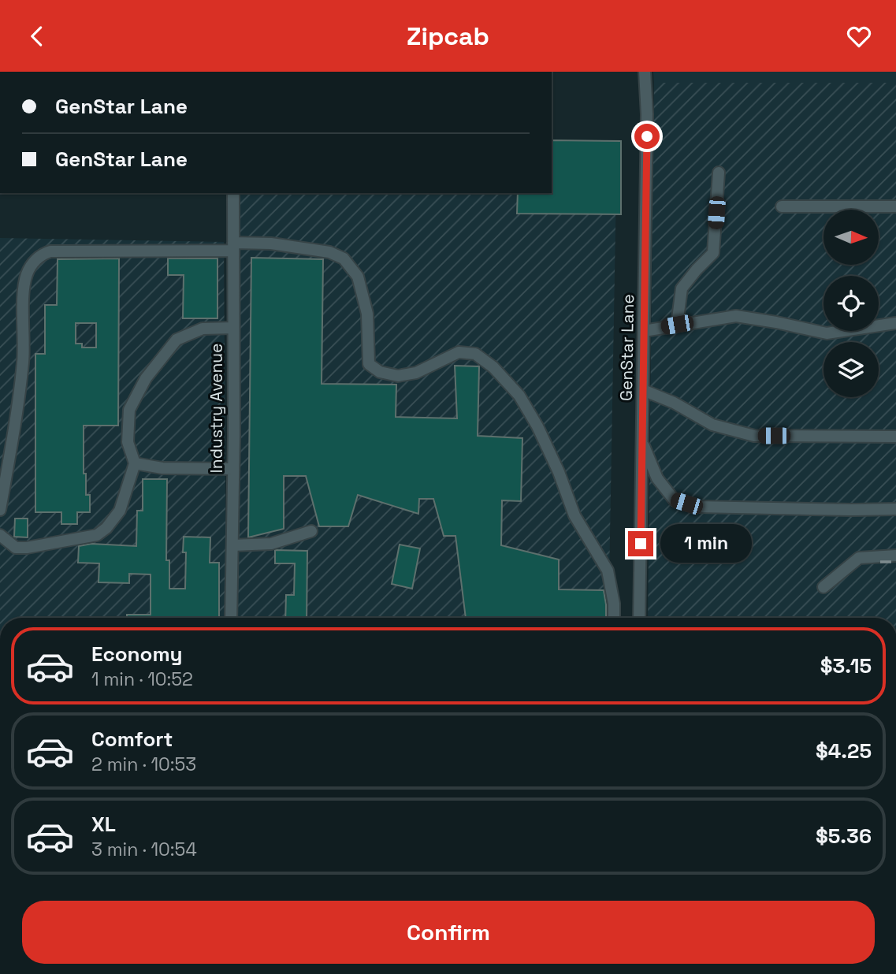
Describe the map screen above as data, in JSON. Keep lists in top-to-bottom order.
{
  "streets": {
    "street": ["GenStar Lane", "Industry Avenue"]
  },
  "north": "right",
  "page": {
    "header": "Zipcab",
    "banner": ["GenStar Lane", "GenStar Lane"],
    "bubble": "1 min",
    "list": [
      {
        "name": "Economy",
        "note": "1 min · 10:52",
        "value": "$3.15"
      },
      {
        "name": "Comfort",
        "note": "2 min · 10:53",
        "value": "$4.25"
      },
      {
        "name": "XL",
        "note": "3 min · 10:54",
        "value": "$5.36"
      }
    ],
    "buttons": "Confirm"
  }
}
